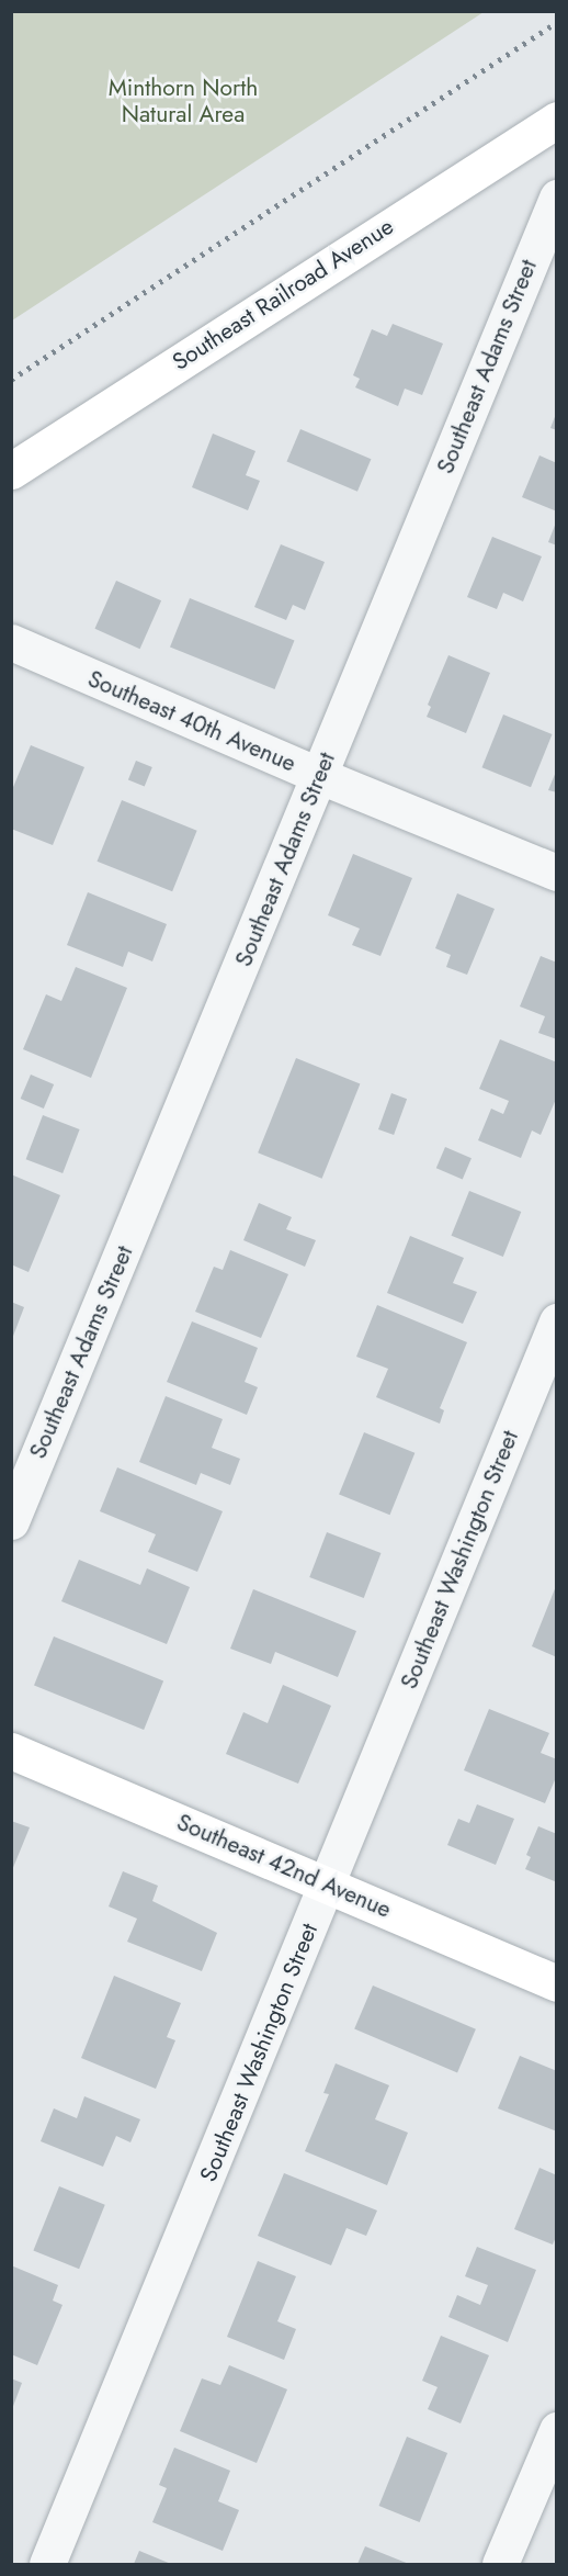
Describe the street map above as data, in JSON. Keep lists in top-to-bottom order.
{
  "streets": {
    "street": [
      "Southeast Railroad Avenue",
      "Southeast Adams Street",
      "Southeast 40th Avenue",
      "Southeast Washington Street",
      "Southeast 42nd Avenue"
    ]
  },
  "crossings": [
    ["Southeast Adams Street", "Southeast 40th Avenue"],
    ["Southeast Washington Street", "Southeast 42nd Avenue"]
  ],
  "parks": ["Minthorn North Natural Area"]
}
